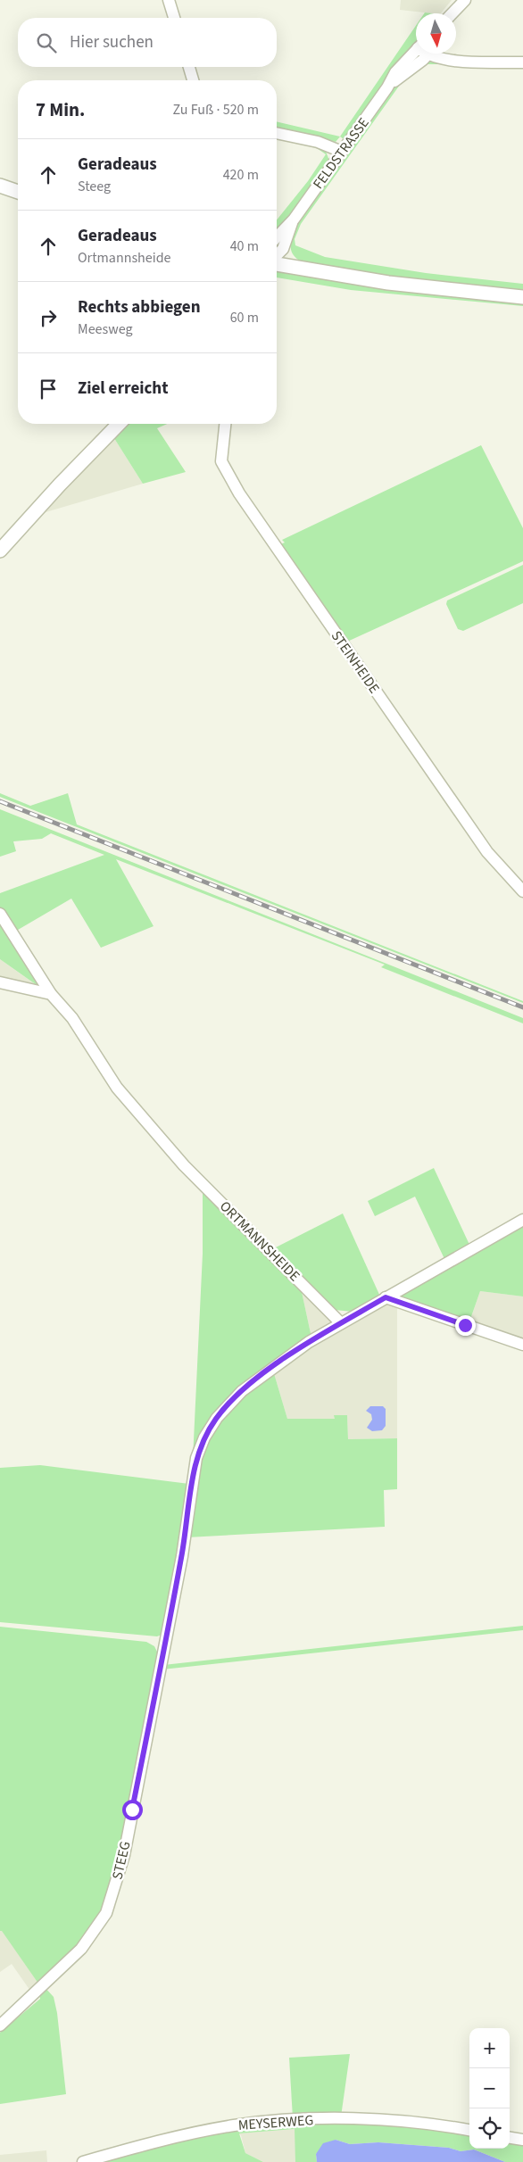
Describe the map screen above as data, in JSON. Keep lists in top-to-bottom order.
{
  "streets": {
    "street": [
      "FELDSTRASSE",
      "STEINHEIDE",
      "ORTMANNSHEIDE",
      "STEEG",
      "MEYSERWEG"
    ]
  },
  "crossings": [
    ["ORTMANNSHEIDE", "STEEG"]
  ],
  "north": "bottom",
  "page": {
    "search": "Hier suchen",
    "heading": ["7 Min.", "Zu Fuß · 520 m"],
    "list": [
      ["Geradeaus", "Steeg", "420 m"],
      ["Geradeaus", "Ortmannsheide", "40 m"],
      ["Rechts abbiegen", "Meesweg", "60 m"],
      "Ziel erreicht"
    ],
    "map_buttons": ["+", "−"]
  }
}
